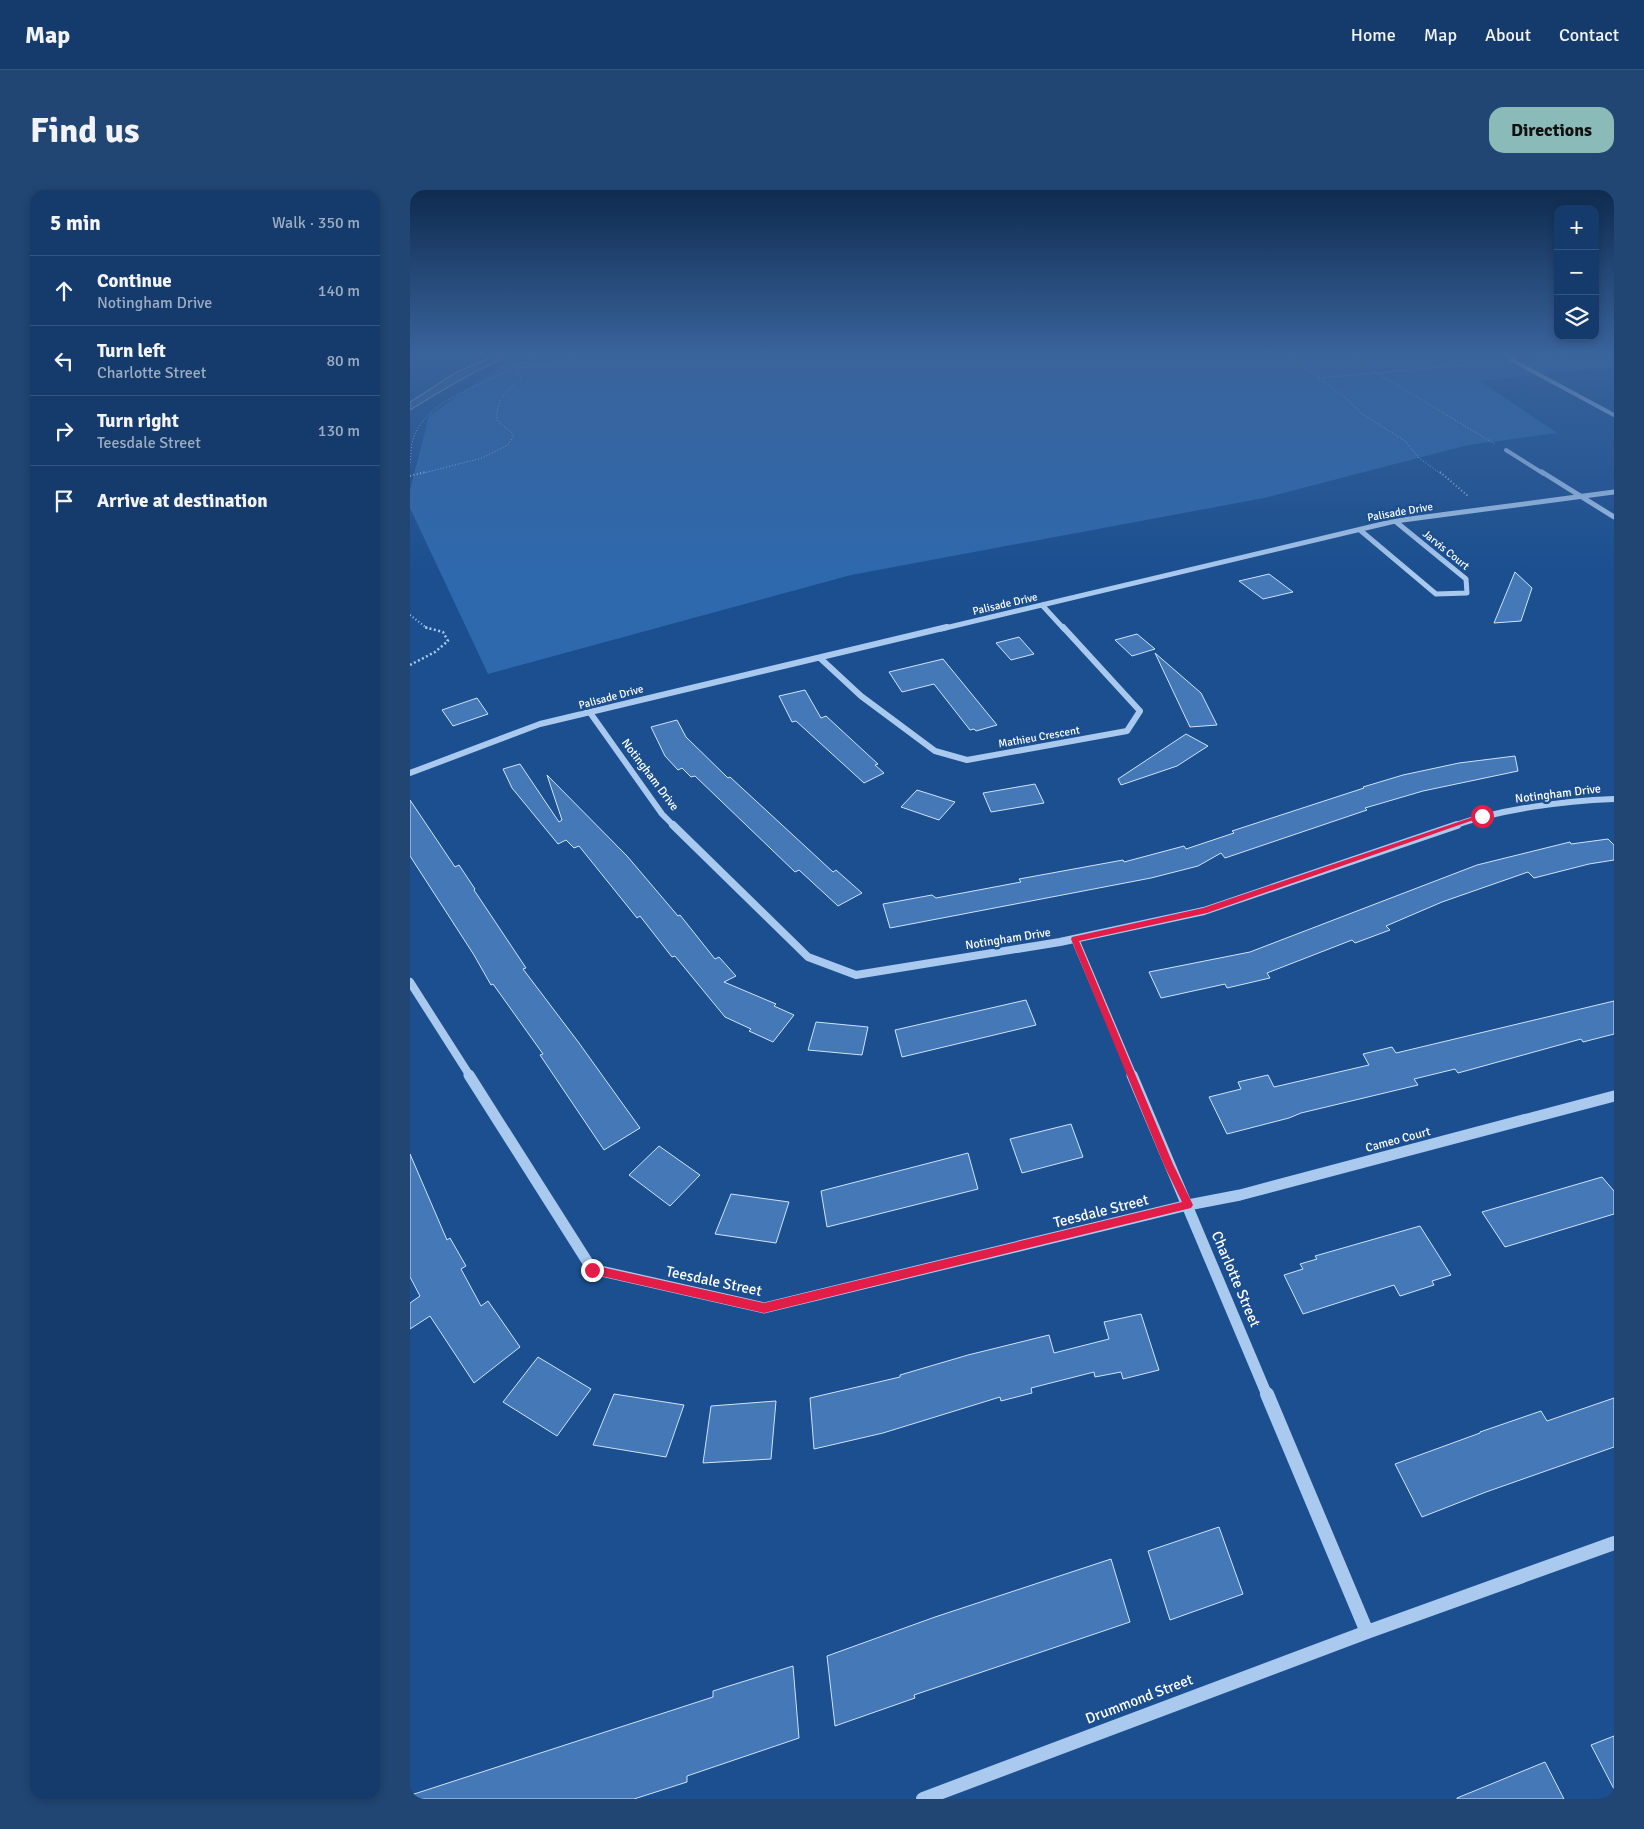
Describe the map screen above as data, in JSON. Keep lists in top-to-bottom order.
{
  "streets": {
    "street": [
      "Palisade Drive",
      "Jarvis Court",
      "Mathieu Crescent",
      "Notingham Drive",
      "Cameo Court",
      "Teesdale Street",
      "Charlotte Street",
      "Drummond Street"
    ]
  },
  "crossings": [
    ["Palisade Drive", "Jarvis Court"],
    ["Palisade Drive", "Mathieu Crescent"],
    ["Palisade Drive", "Notingham Drive"],
    ["Notingham Drive", "Charlotte Street"],
    ["Cameo Court", "Teesdale Street"],
    ["Cameo Court", "Charlotte Street"],
    ["Teesdale Street", "Charlotte Street"],
    ["Charlotte Street", "Drummond Street"]
  ],
  "page": {
    "header": "Map",
    "nav": [
      "Home",
      "Map",
      "About",
      "Contact"
    ],
    "buttons": "Directions",
    "title": "Find us",
    "heading": ["5 min", "Walk · 350 m"],
    "map_buttons": ["+", "−"],
    "list": [
      ["Continue", "Notingham Drive", "140 m"],
      ["Turn left", "Charlotte Street", "80 m"],
      ["Turn right", "Teesdale Street", "130 m"],
      "Arrive at destination"
    ]
  }
}
